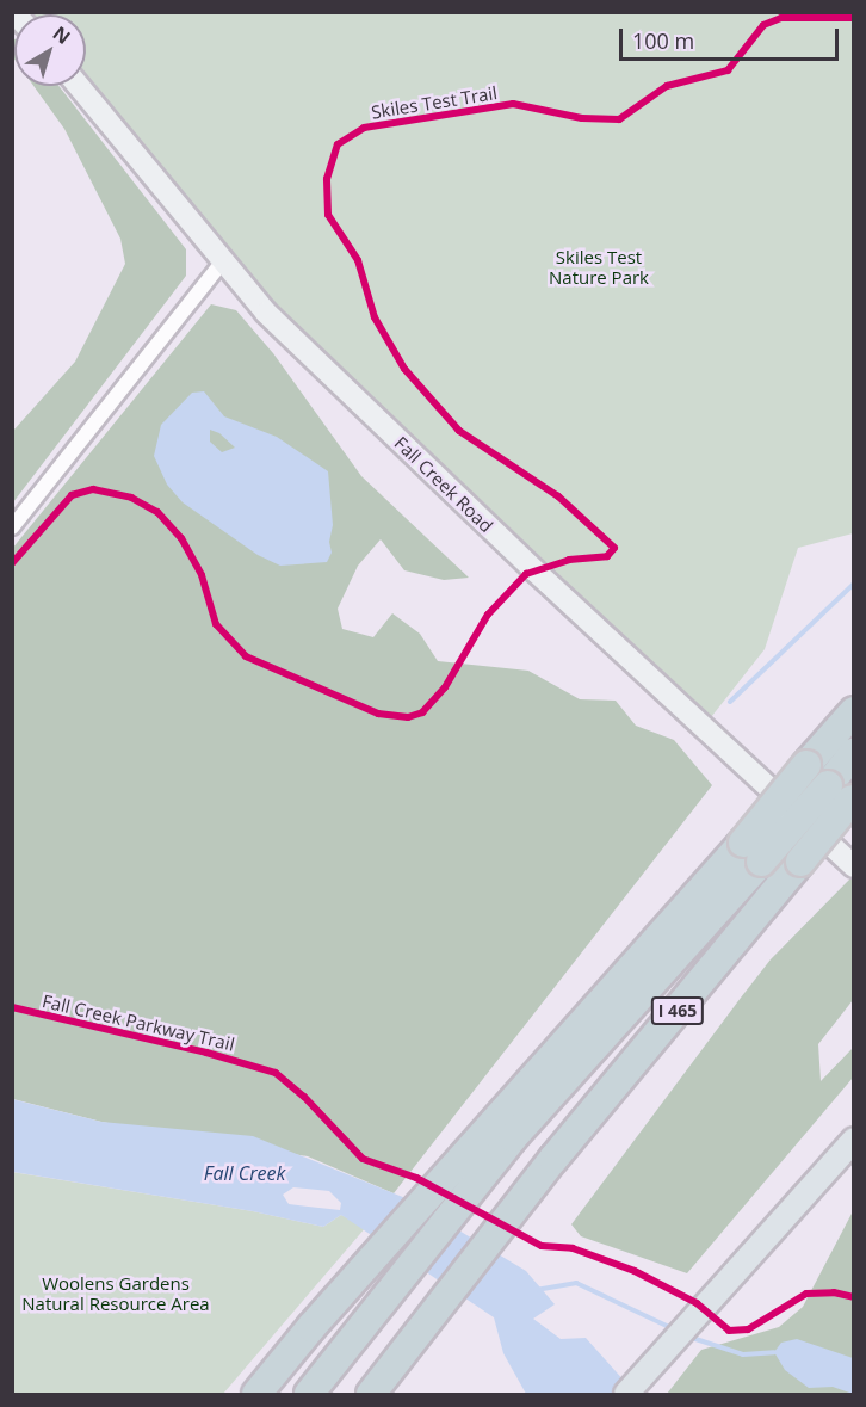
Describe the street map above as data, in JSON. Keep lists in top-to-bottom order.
{
  "streets": {
    "highway": ["I 465"],
    "main road": ["Fall Creek Road"],
    "cycle path": ["Skiles Test Trail", "Fall Creek Parkway Trail"]
  },
  "water": ["Fall Creek"],
  "parks": ["Skiles Test Nature Park", "Woolens Gardens Natural Resource Area"],
  "scale_bar": "100 m",
  "north": "top right"
}
